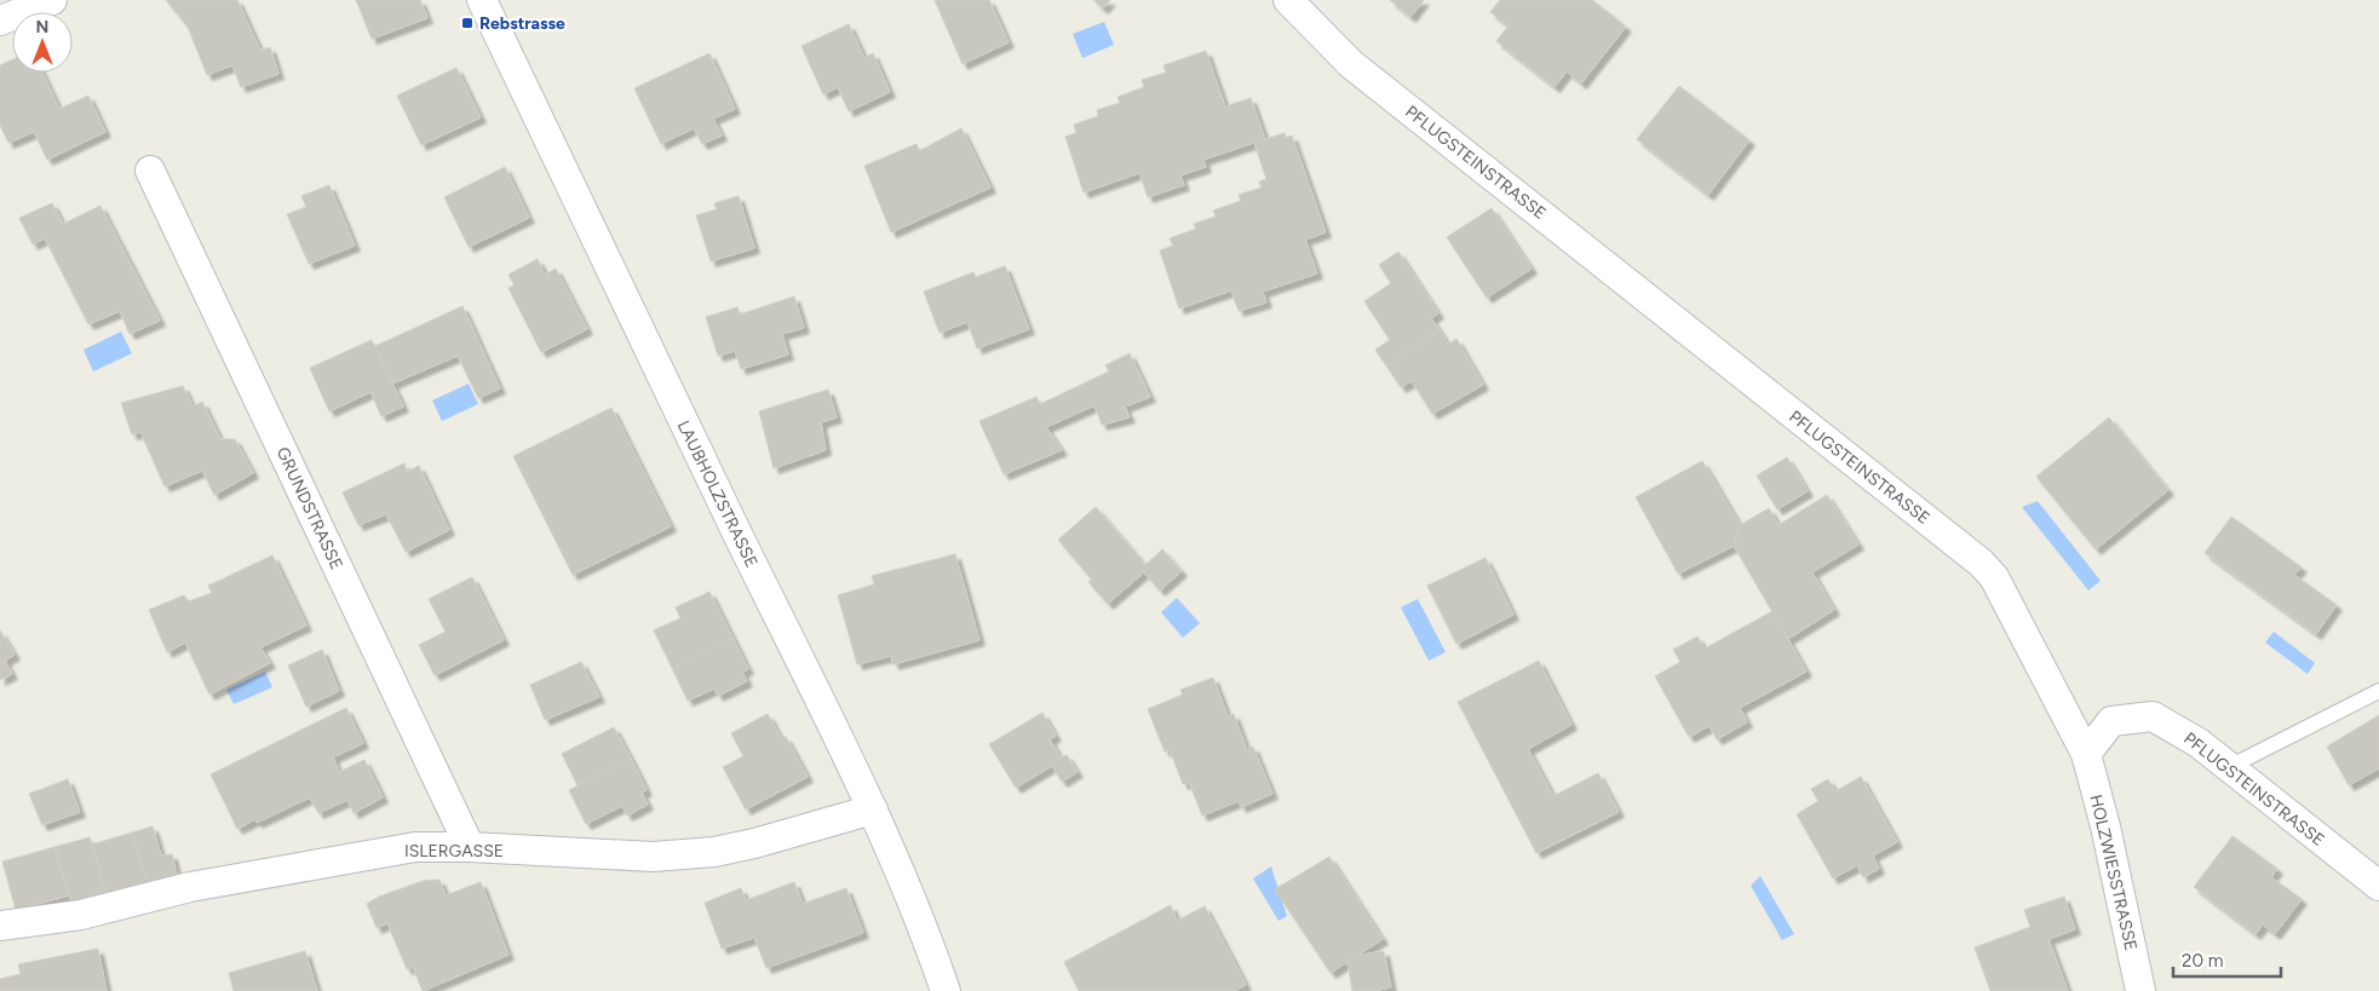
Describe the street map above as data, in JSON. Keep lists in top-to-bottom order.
{
  "streets": {
    "street": [
      "PFLUGSTEINSTRASSE",
      "LAUBHOLZSTRASSE",
      "GRUNDSTRASSE",
      "ISLERGASSE",
      "HOLZWIESSTRASSE"
    ]
  },
  "crossings": [
    ["PFLUGSTEINSTRASSE", "HOLZWIESSTRASSE"],
    ["LAUBHOLZSTRASSE", "ISLERGASSE"],
    ["GRUNDSTRASSE", "ISLERGASSE"]
  ],
  "places": {
    "transit": ["Rebstrasse"]
  },
  "scale_bar": "20 m",
  "north": "top"
}
